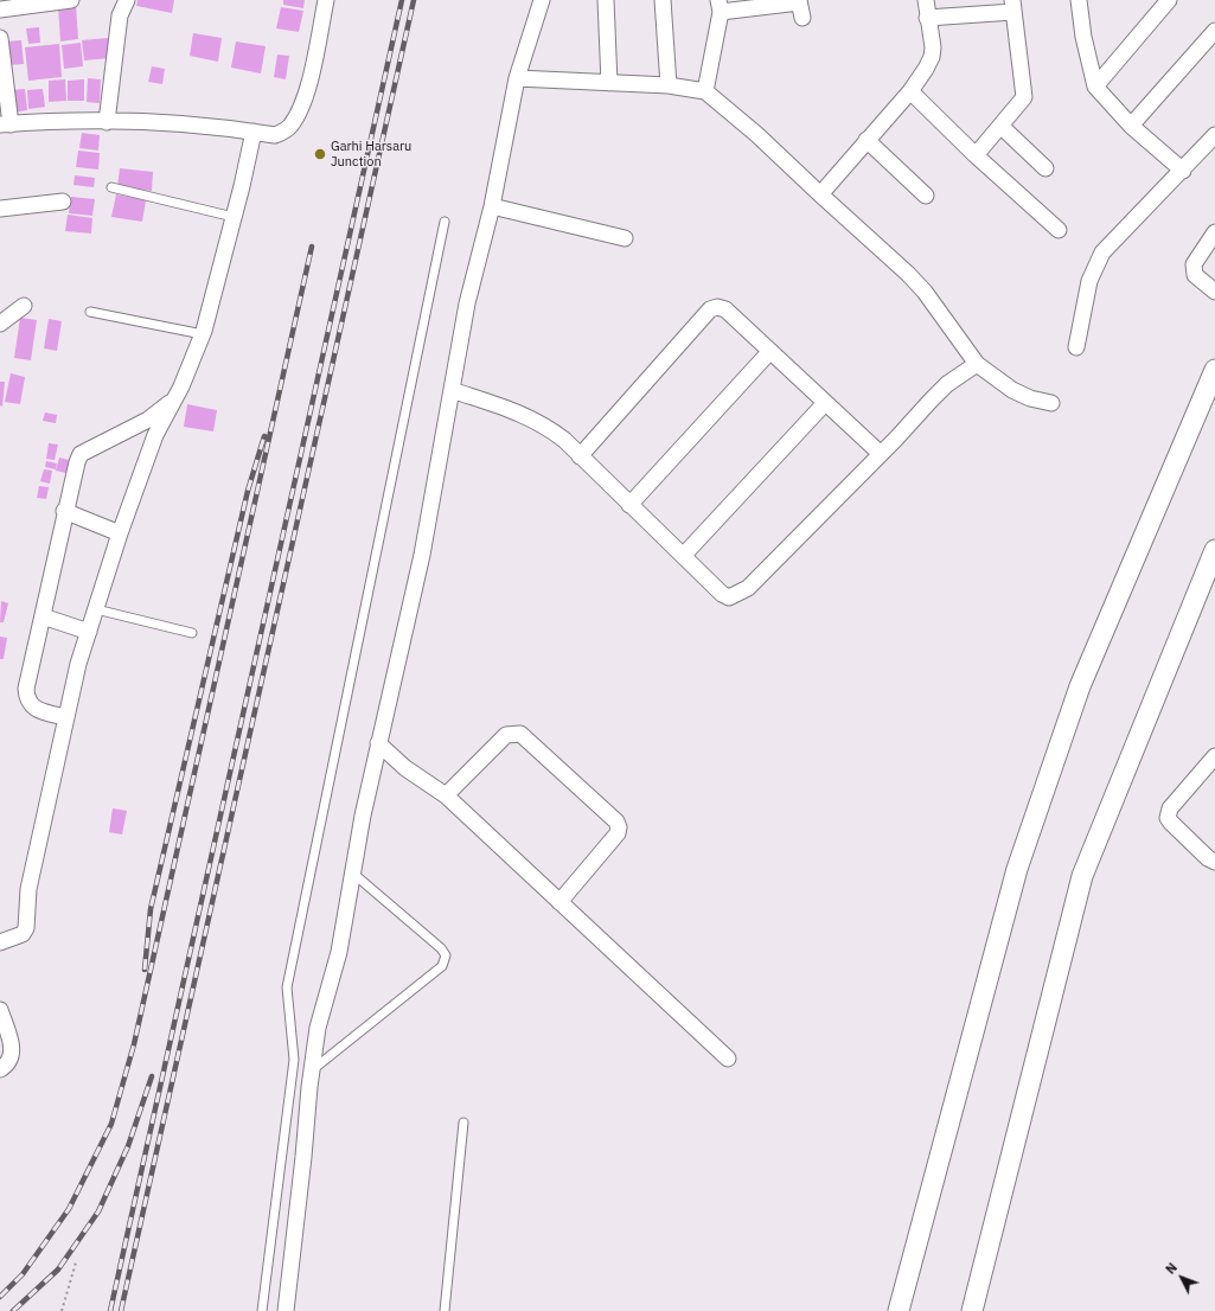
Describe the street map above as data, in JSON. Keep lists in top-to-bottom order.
{
  "places": ["Garhi Harsaru Junction"],
  "north": "top left"
}
